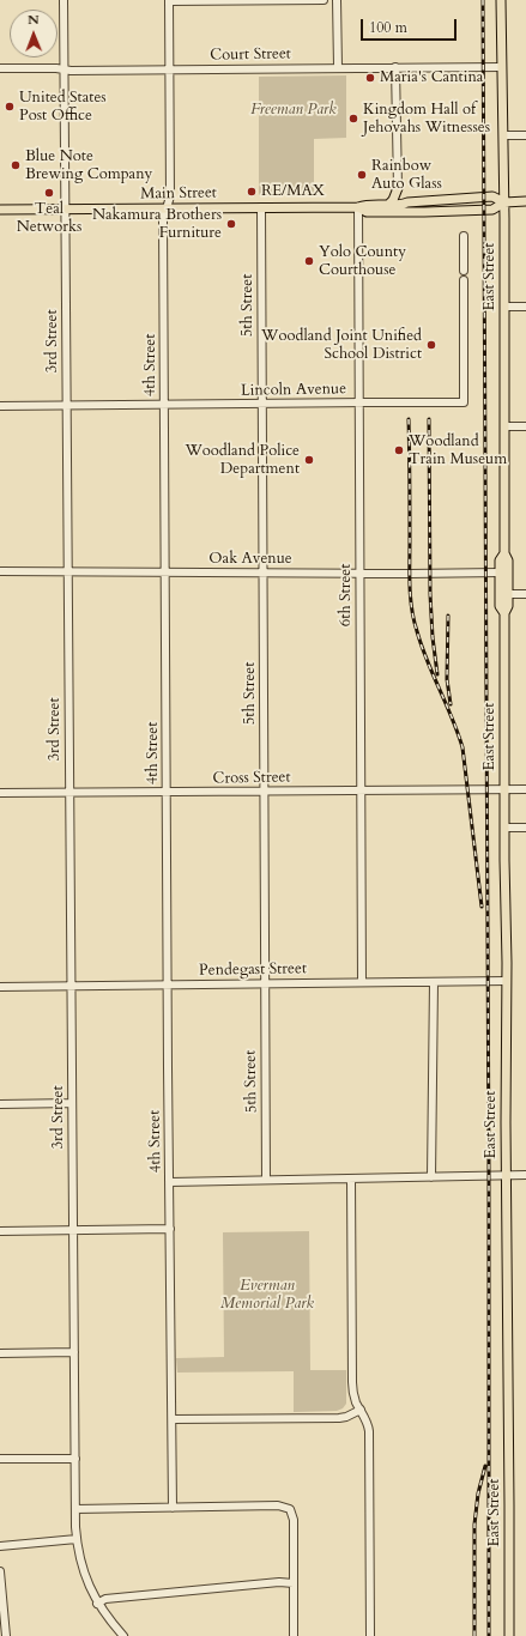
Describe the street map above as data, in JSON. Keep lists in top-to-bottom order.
{
  "streets": {
    "main road": ["Main Street", "East Street"],
    "street": [
      "Court Street",
      "5th Street",
      "3rd Street",
      "4th Street",
      "Lincoln Avenue",
      "Oak Avenue",
      "6th Street",
      "Cross Street",
      "Pendegast Street"
    ]
  },
  "crossings": [
    ["Court Street", "East Street"],
    ["Court Street", "3rd Street"],
    ["Court Street", "4th Street"],
    ["Main Street", "East Street"],
    ["Main Street", "5th Street"],
    ["Main Street", "3rd Street"],
    ["Main Street", "4th Street"],
    ["Main Street", "6th Street"],
    ["East Street", "Oak Avenue"],
    ["East Street", "Cross Street"],
    ["East Street", "Pendegast Street"],
    ["5th Street", "Lincoln Avenue"],
    ["5th Street", "Oak Avenue"],
    ["5th Street", "Cross Street"],
    ["5th Street", "Pendegast Street"],
    ["3rd Street", "Lincoln Avenue"],
    ["3rd Street", "Oak Avenue"],
    ["3rd Street", "Cross Street"],
    ["3rd Street", "Pendegast Street"],
    ["4th Street", "Lincoln Avenue"],
    ["4th Street", "Oak Avenue"],
    ["4th Street", "Cross Street"],
    ["4th Street", "Pendegast Street"],
    ["Lincoln Avenue", "6th Street"],
    ["Oak Avenue", "6th Street"],
    ["6th Street", "Cross Street"],
    ["6th Street", "Pendegast Street"]
  ],
  "parks": ["Freeman Park", "Everman Memorial Park"],
  "places": [
    "Maria's Cantina",
    "United States Post Office",
    "Kingdom Hall of Jehovahs Witnesses",
    "Blue Note Brewing Company",
    "Rainbow Auto Glass",
    "RE/MAX",
    "Teal Networks",
    "Nakamura Brothers Furniture",
    "Yolo County Courthouse",
    "Woodland Joint Unified School District",
    "Woodland Train Museum",
    "Woodland Police Department"
  ],
  "scale_bar": "100 m",
  "north": "top"
}
